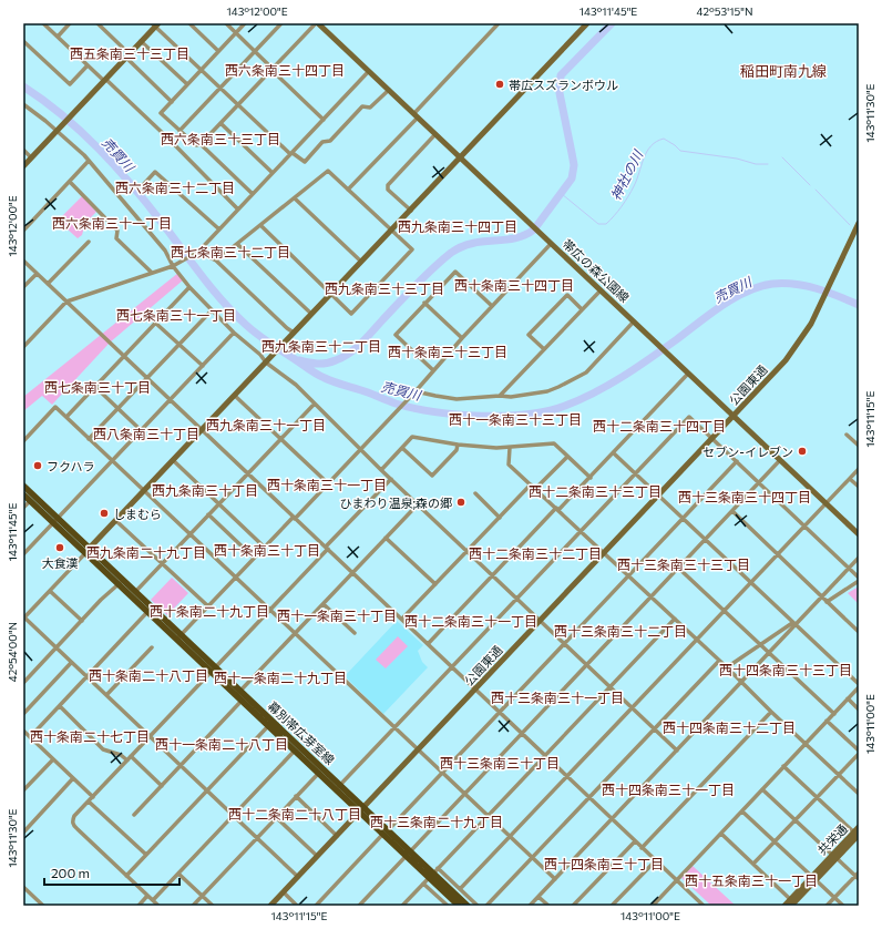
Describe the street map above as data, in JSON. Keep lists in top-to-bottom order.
{
  "streets": {
    "main road": ["幕別帯広芽室線"],
    "street": ["帯広の森公園線", "公園東通", "共栄通"]
  },
  "crossings": [
    ["帯広の森公園線", "公園東通"],
    ["公園東通", "幕別帯広芽室線"]
  ],
  "districts": [
    "西五条南三十三丁目",
    "西六条南三十四丁目",
    "稲田町南九線",
    "西六条南三十三丁目",
    "西六条南三十二丁目",
    "西六条南三十一丁目",
    "西九条南三十四丁目",
    "西七条南三十二丁目",
    "西十条南三十四丁目",
    "西九条南三十三丁目",
    "西七条南三十一丁目",
    "西九条南三十二丁目",
    "西十条南三十三丁目",
    "西七条南三十丁目",
    "西十一条南三十三丁目",
    "西九条南三十一丁目",
    "西十二条南三十四丁目",
    "西八条南三十丁目",
    "西十条南三十一丁目",
    "西九条南三十丁目",
    "西十二条南三十三丁目",
    "西十三条南三十四丁目",
    "西十条南三十丁目",
    "西九条南二十九丁目",
    "西十二条南三十二丁目",
    "西十三条南三十三丁目",
    "西十条南二十九丁目",
    "西十一条南三十丁目",
    "西十二条南三十一丁目",
    "西十三条南三十二丁目",
    "西十四条南三十三丁目",
    "西十条南二十八丁目",
    "西十一条南二十九丁目",
    "西十三条南三十一丁目",
    "西十四条南三十二丁目",
    "西十条南二十七丁目",
    "西十一条南二十八丁目",
    "西十三条南三十丁目",
    "西十四条南三十一丁目",
    "西十二条南二十八丁目",
    "西十三条南二十九丁目",
    "西十四条南三十丁目",
    "西十五条南三十一丁目"
  ],
  "water": ["売買川", "神社の川"],
  "places": [
    "帯広スズランボウル",
    "セブン-イレブン",
    "フクハラ",
    "ひまわり温泉;森の郷",
    "しまむら",
    "大食漢"
  ],
  "scale_bar": "200 m",
  "coordinates": [
    "143°12'00\"E",
    "143°11'45\"E",
    "42°53'15\"N",
    "143°11'30\"E",
    "143°11'15\"E",
    "42°54'00\"N",
    "143°11'00\"E"
  ]
}
